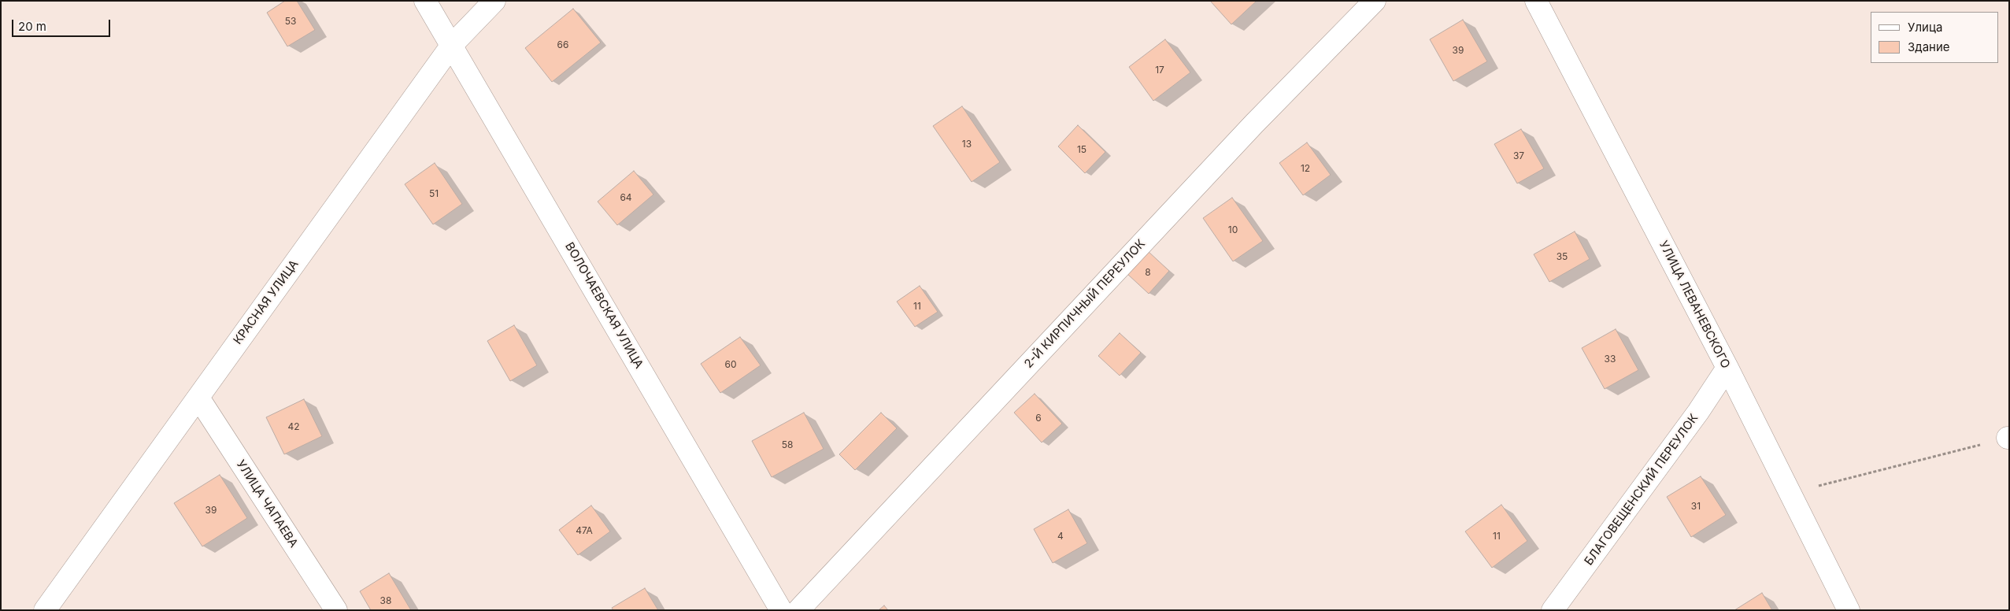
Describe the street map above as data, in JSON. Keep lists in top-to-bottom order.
{
  "streets": {
    "street": [
      "КРАСНАЯ УЛИЦА",
      "2-Й КИРПИЧНЫЙ ПЕРЕУЛОК",
      "УЛИЦА ЛЕВАНЕВСКОГО",
      "ВОЛОЧАЕВСКАЯ УЛИЦА",
      "БЛАГОВЕЩЕНСКИЙ ПЕРЕУЛОК",
      "УЛИЦА ЧАПАЕВА"
    ]
  },
  "crossings": [
    ["КРАСНАЯ УЛИЦА", "ВОЛОЧАЕВСКАЯ УЛИЦА"],
    ["КРАСНАЯ УЛИЦА", "УЛИЦА ЧАПАЕВА"],
    ["УЛИЦА ЛЕВАНЕВСКОГО", "БЛАГОВЕЩЕНСКИЙ ПЕРЕУЛОК"]
  ],
  "house_numbers": [
    "53",
    "66",
    "39",
    "17",
    "13",
    "15",
    "37",
    "12",
    "51",
    "64",
    "10",
    "35",
    "8",
    "11",
    "33",
    "60",
    "6",
    "42",
    "58",
    "31",
    "39",
    "47А",
    "4",
    "11",
    "38"
  ],
  "legend": ["Улица", "Здание"],
  "scale_bar": "20 m"
}
